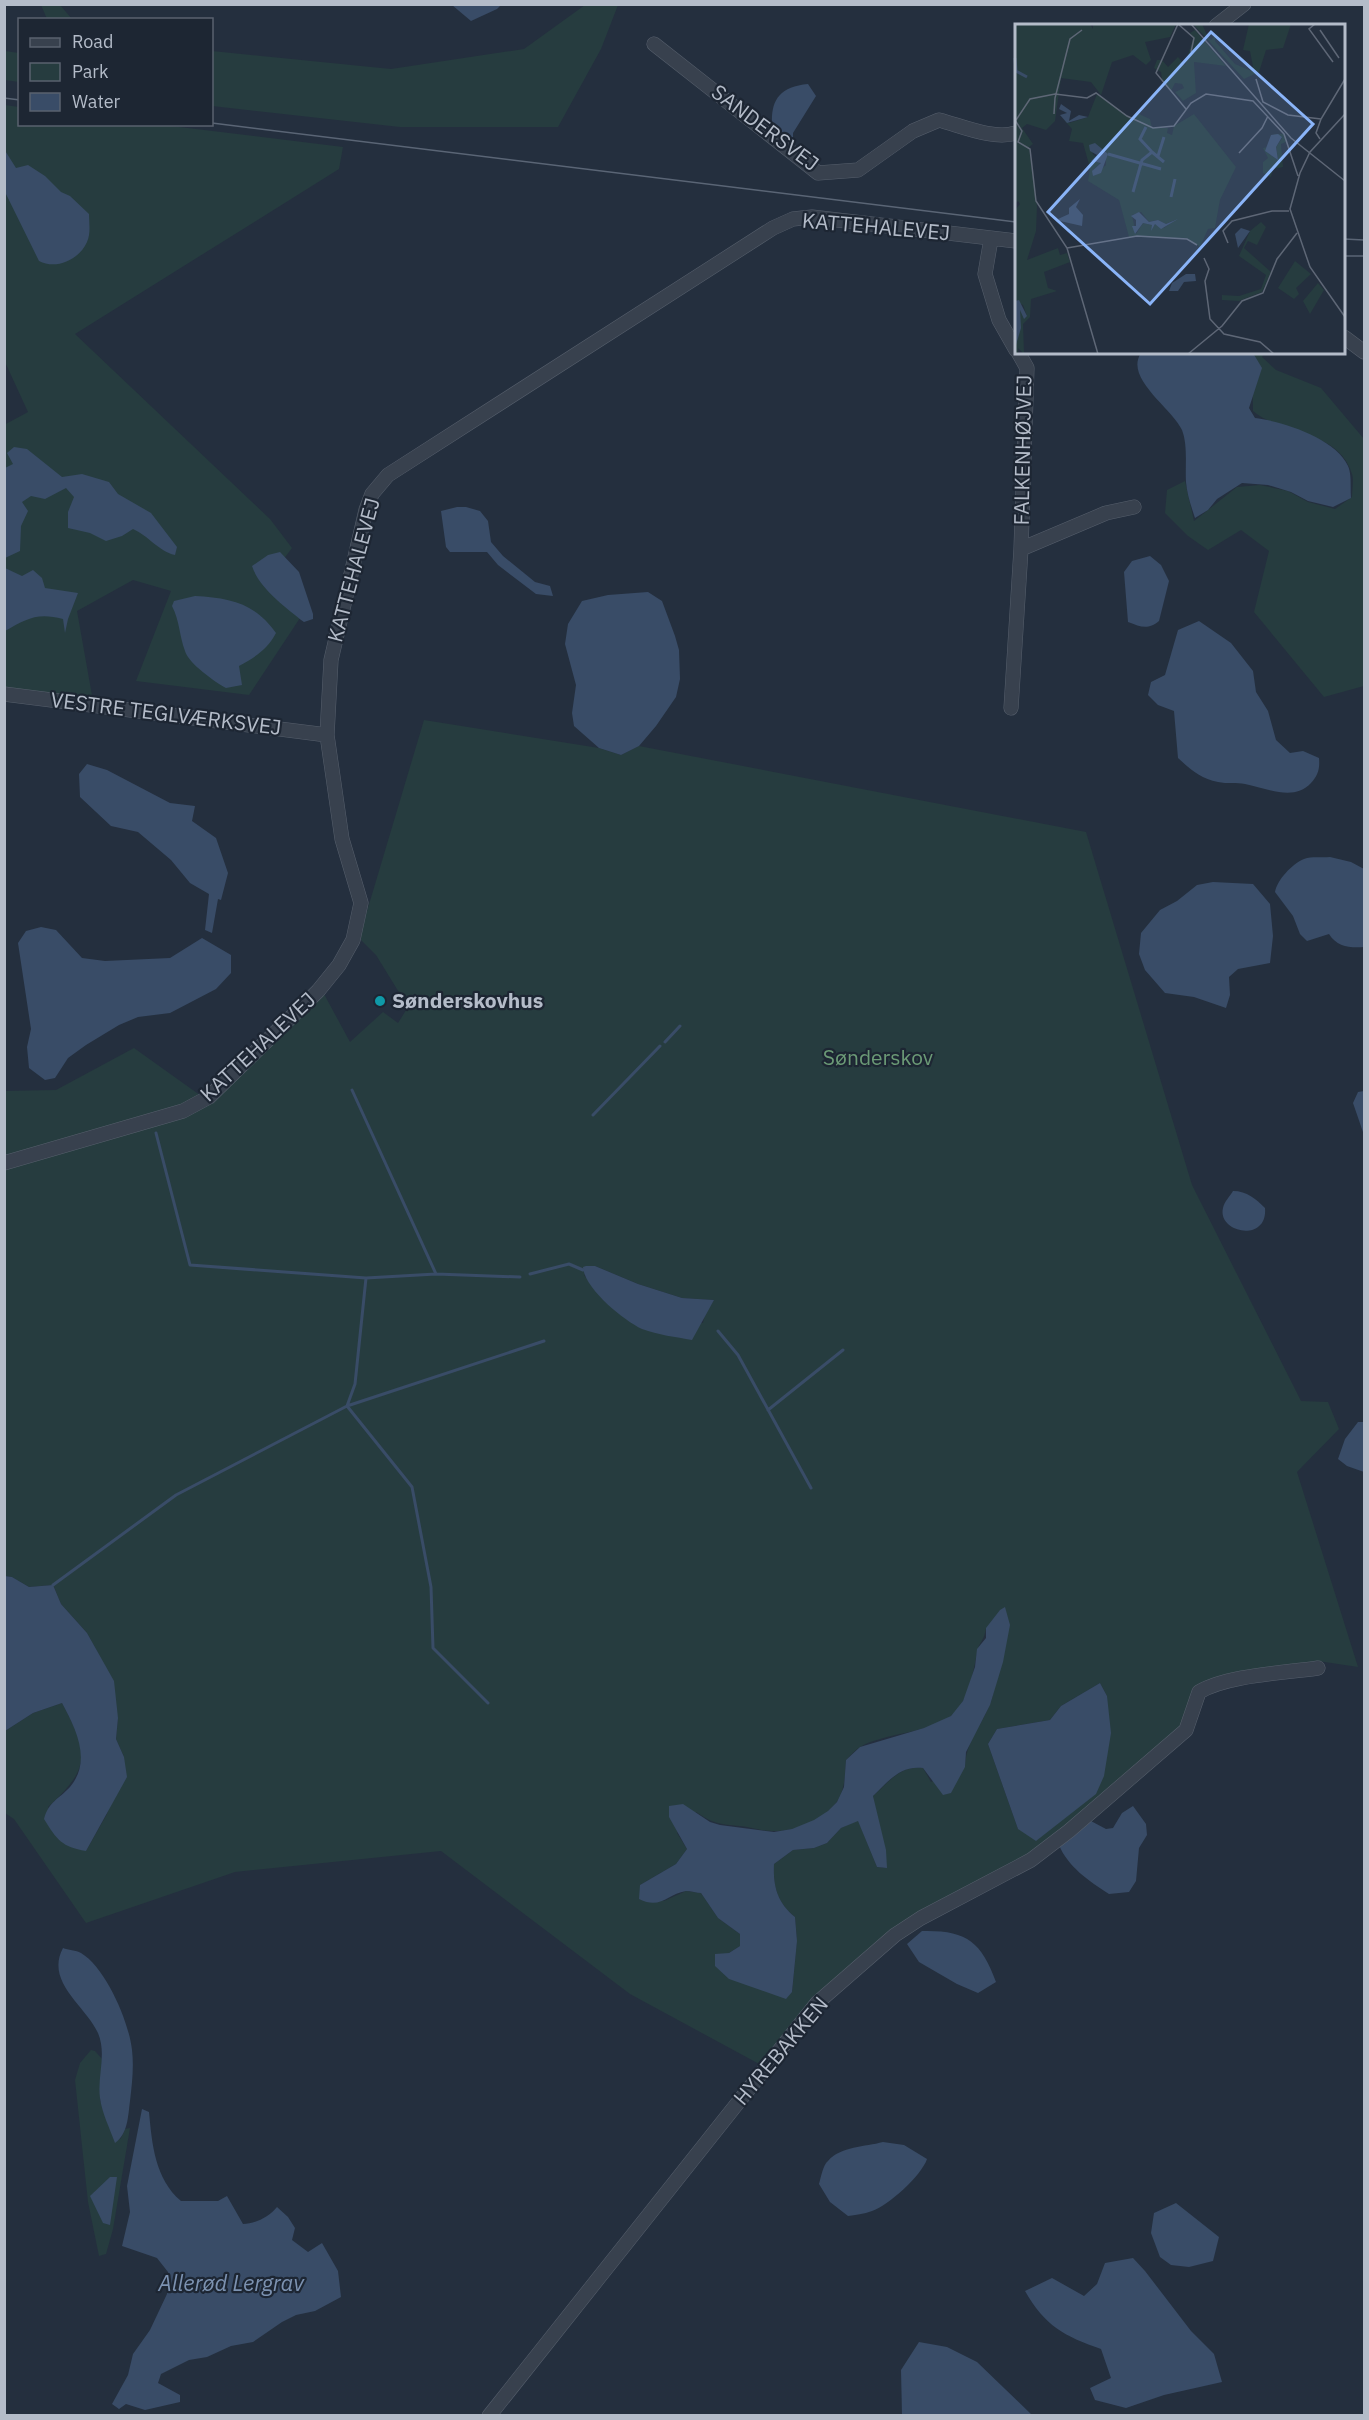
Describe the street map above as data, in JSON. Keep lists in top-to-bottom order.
{
  "streets": {
    "street": [
      "SANDERSVEJ",
      "KATTEHALEVEJ",
      "FALKENHØJVEJ",
      "VESTRE TEGLVÆRKSVEJ",
      "HYREBAKKEN"
    ]
  },
  "crossings": [
    ["KATTEHALEVEJ", "FALKENHØJVEJ"],
    ["KATTEHALEVEJ", "VESTRE TEGLVÆRKSVEJ"]
  ],
  "water": ["Allerød Lergrav"],
  "parks": ["Sønderskov"],
  "places": ["Sønderskovhus"],
  "legend": ["Road", "Park", "Water"]
}
